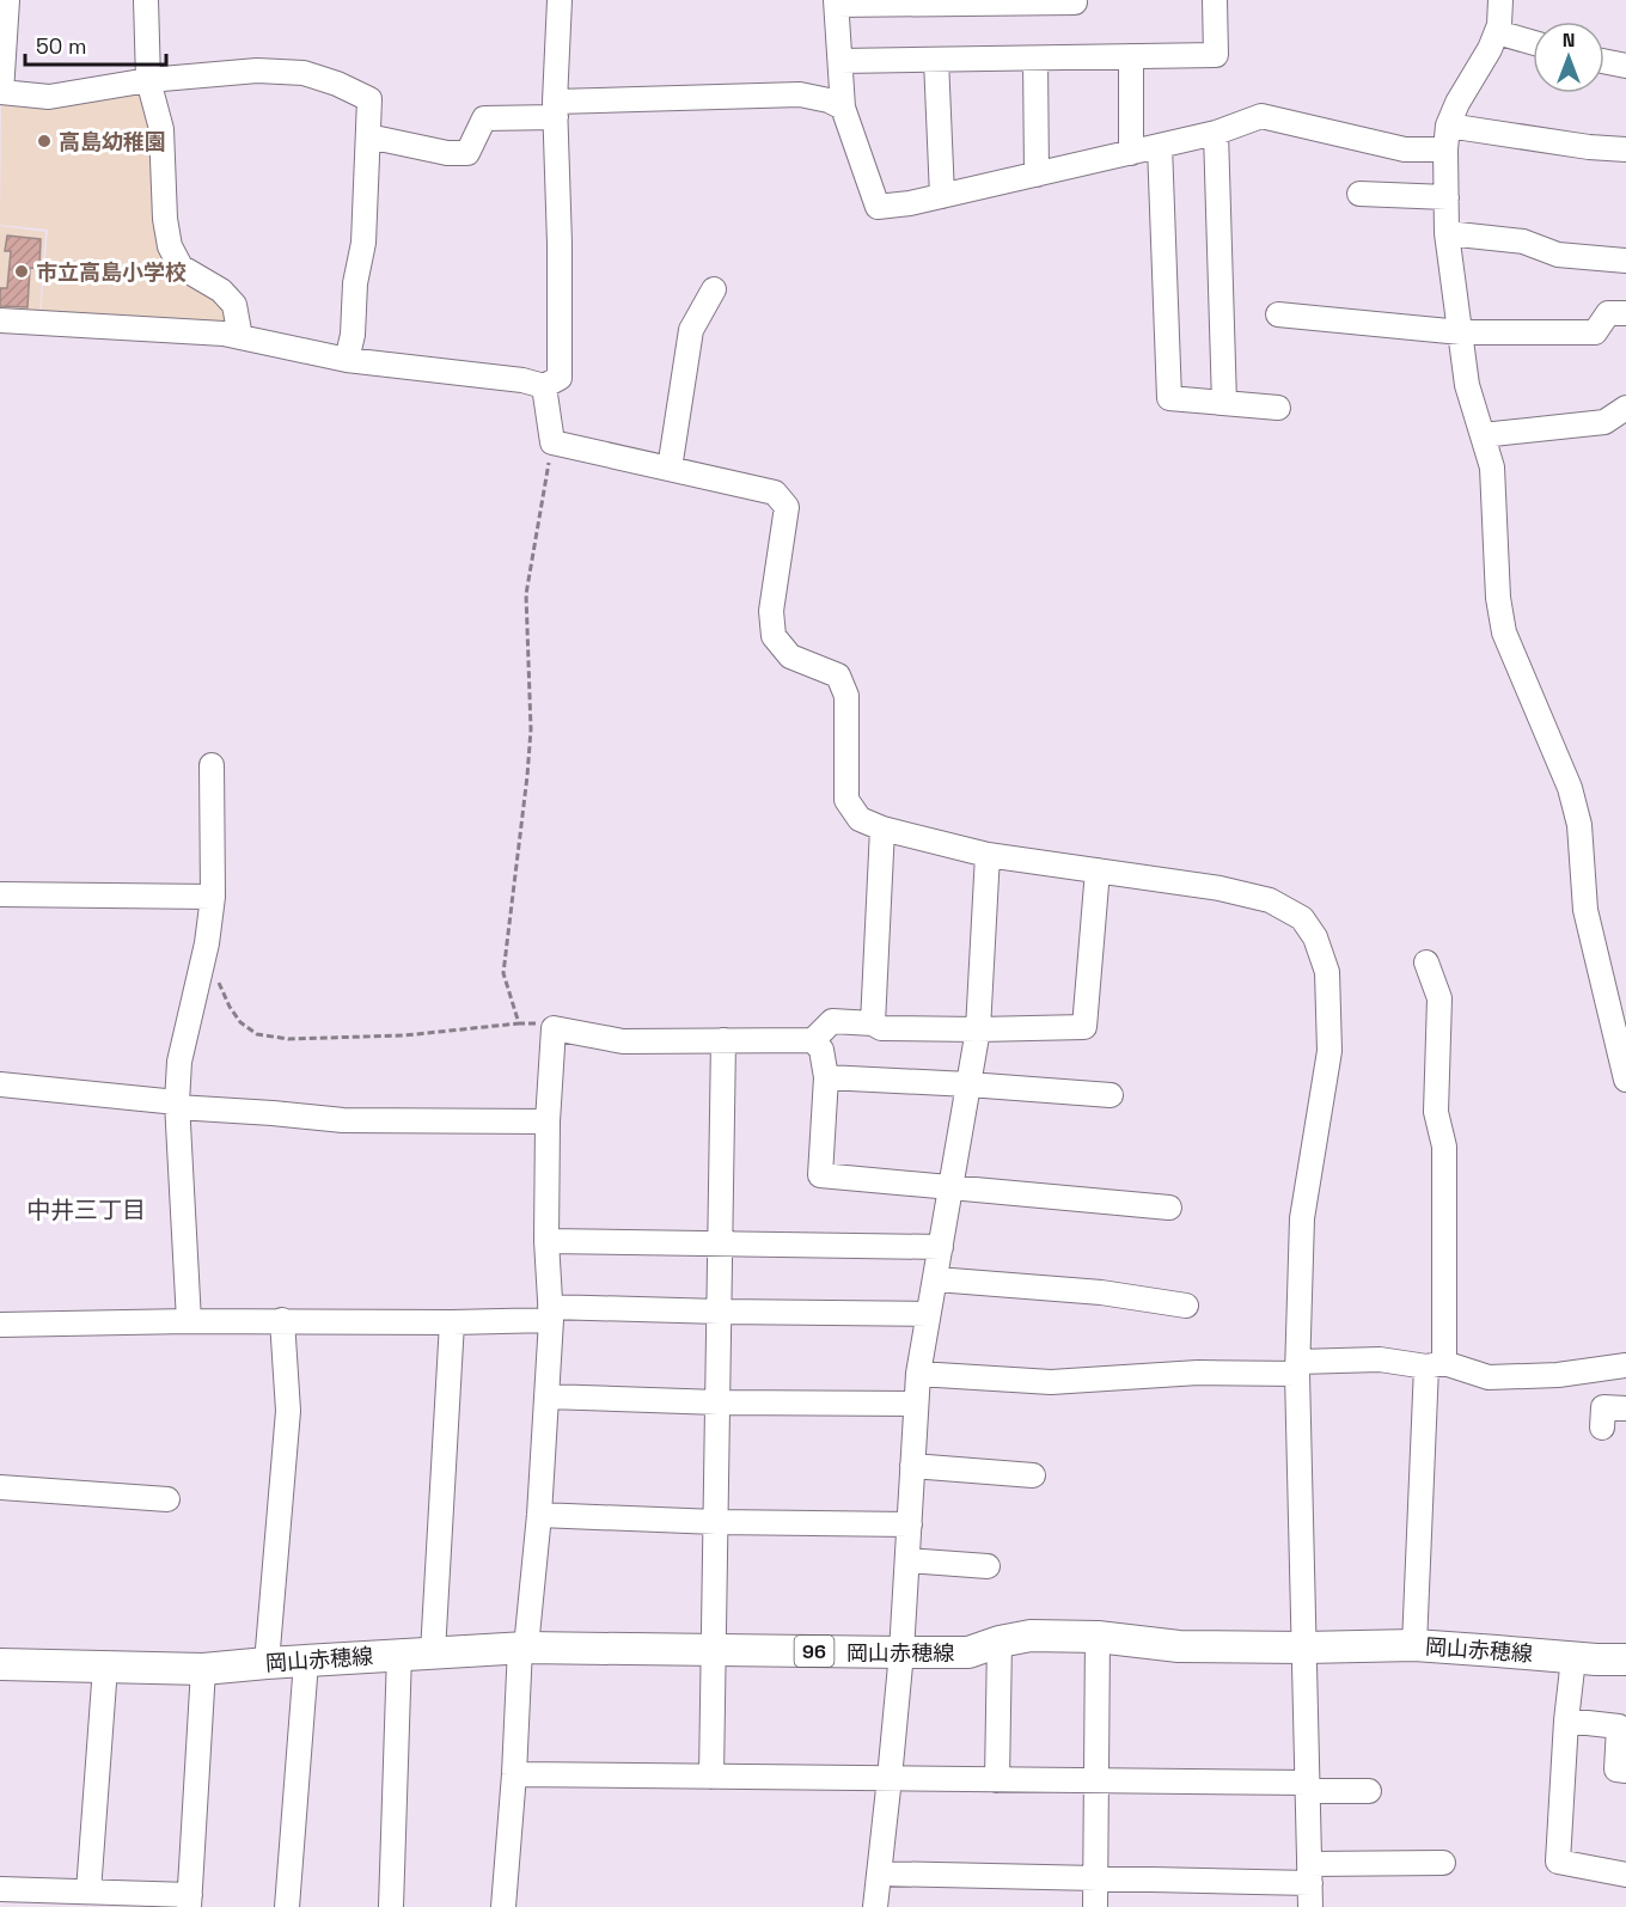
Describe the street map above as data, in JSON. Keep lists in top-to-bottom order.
{
  "streets": {
    "main road": ["岡山赤穂線", "96"]
  },
  "districts": ["中井三丁目"],
  "places": ["高島幼稚園", "市立高島小学校"],
  "scale_bar": "50 m",
  "north": "top"
}
